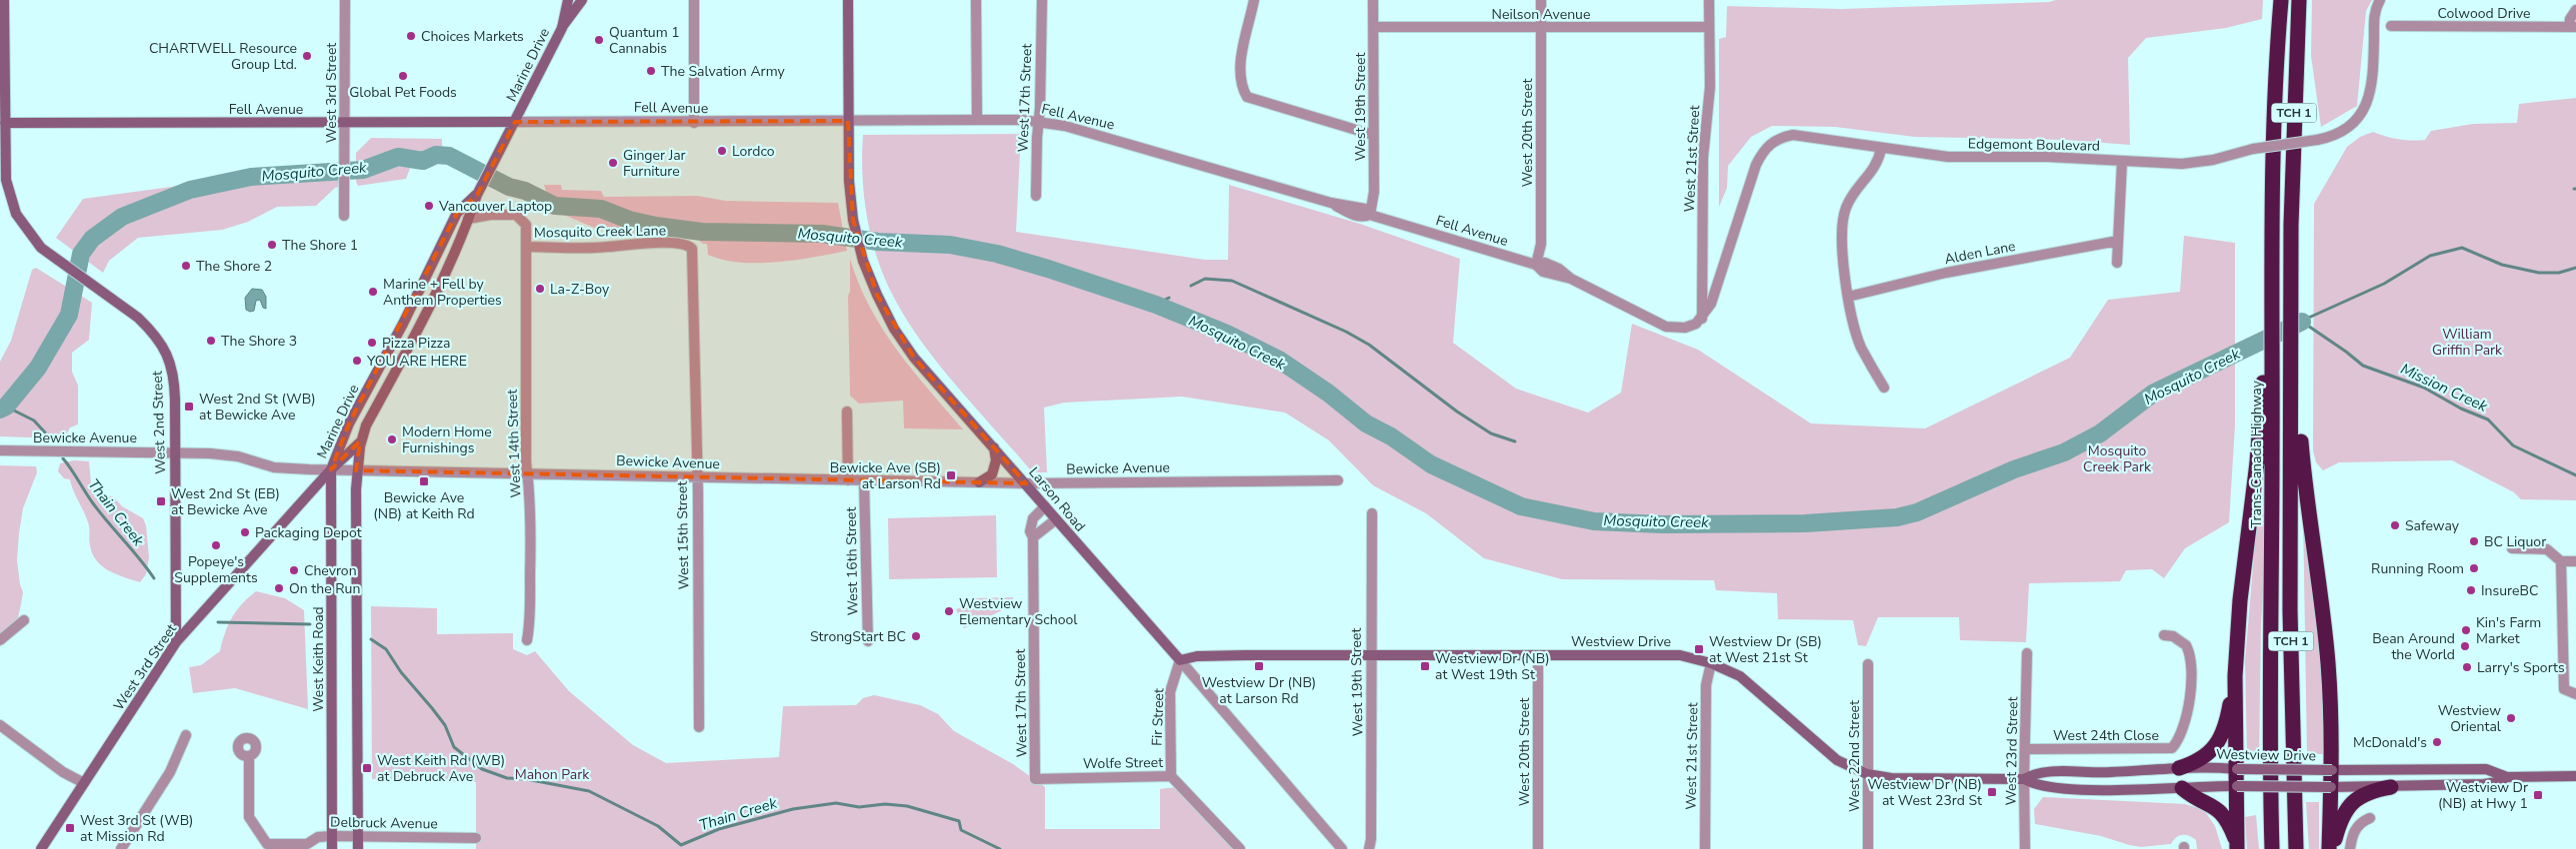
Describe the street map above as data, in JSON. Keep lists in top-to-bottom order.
{
  "streets": {
    "highway": ["TCH 1", "Trans-Canada Highway"],
    "main road": [
      "Marine Drive",
      "West 3rd Street",
      "Fell Avenue",
      "West 2nd Street",
      "Larson Road",
      "Westview Drive",
      "West Keith Road"
    ],
    "street": [
      "Colwood Drive",
      "Neilson Avenue",
      "West 17th Street",
      "West 19th Street",
      "West 20th Street",
      "Edgemont Boulevard",
      "West 21st Street",
      "Mosquito Creek Lane",
      "Alden Lane",
      "Bewicke Avenue",
      "West 14th Street",
      "West 15th Street",
      "West 16th Street",
      "Fir Street",
      "West 24th Close",
      "West 23rd Street",
      "West 22nd Street",
      "Wolfe Street",
      "Delbruck Avenue"
    ]
  },
  "crossings": [
    ["Neilson Avenue", "West 19th Street"],
    ["Neilson Avenue", "West 20th Street"],
    ["Neilson Avenue", "West 21st Street"],
    ["Marine Drive", "West 3rd Street"],
    ["Marine Drive", "Fell Avenue"],
    ["Marine Drive", "Mosquito Creek Lane"],
    ["Marine Drive", "Bewicke Avenue"],
    ["Marine Drive", "West Keith Road"],
    ["West 3rd Street", "Fell Avenue"],
    ["West 3rd Street", "West 2nd Street"],
    ["West 3rd Street", "Bewicke Avenue"],
    ["West 3rd Street", "West Keith Road"],
    ["West 17th Street", "Fell Avenue"],
    ["West 17th Street", "Larson Road"],
    ["West 17th Street", "Wolfe Street"],
    ["West 19th Street", "Fell Avenue"],
    ["West 19th Street", "Westview Drive"],
    ["Fell Avenue", "West 20th Street"],
    ["Fell Avenue", "Edgemont Boulevard"],
    ["Fell Avenue", "West 21st Street"],
    ["Fell Avenue", "West 2nd Street"],
    ["Fell Avenue", "Larson Road"],
    ["West 20th Street", "Westview Drive"],
    ["Edgemont Boulevard", "West 21st Street"],
    ["West 21st Street", "Westview Drive"],
    ["Mosquito Creek Lane", "West 14th Street"],
    ["Mosquito Creek Lane", "West 15th Street"],
    ["West 2nd Street", "Bewicke Avenue"],
    ["Bewicke Avenue", "West 14th Street"],
    ["Bewicke Avenue", "Larson Road"],
    ["Bewicke Avenue", "West 15th Street"],
    ["Bewicke Avenue", "West 16th Street"],
    ["Bewicke Avenue", "West Keith Road"],
    ["Larson Road", "Westview Drive"],
    ["Larson Road", "Fir Street"],
    ["Westview Drive", "Fir Street"],
    ["Westview Drive", "West 23rd Street"],
    ["Westview Drive", "West 22nd Street"],
    ["West Keith Road", "Delbruck Avenue"],
    ["Fir Street", "Wolfe Street"],
    ["West 24th Close", "West 23rd Street"]
  ],
  "water": ["Mosquito Creek", "Mission Creek", "Thain Creek"],
  "parks": ["William Griffin Park", "Mosquito Creek Park", "Mahon Park"],
  "places": {
    "other": [
      "Choices Markets",
      "Quantum 1 Cannabis",
      "CHARTWELL Resource Group Ltd.",
      "The Salvation Army",
      "Global Pet Foods",
      "Lordco",
      "Ginger Jar Furniture",
      "Vancouver Laptop",
      "The Shore 1",
      "The Shore 2",
      "La-Z-Boy",
      "Marine + Fell by Anthem Properties",
      "The Shore 3",
      "Pizza Pizza",
      "YOU ARE HERE",
      "Modern Home Furnishings",
      "Safeway",
      "Packaging Depot",
      "BC Liquor",
      "Popeye's Supplements",
      "Running Room",
      "Chevron",
      "On the Run",
      "InsureBC",
      "Westview Elementary School",
      "Kin's Farm Market",
      "StrongStart BC",
      "Bean Around the World",
      "Larry's Sports",
      "Westview Oriental",
      "McDonald's"
    ],
    "transit": [
      "West 2nd St (WB) at Bewicke Ave",
      "Bewicke Ave (SB) at Larson Rd",
      "Bewicke Ave (NB) at Keith Rd",
      "West 2nd St (EB) at Bewicke Ave",
      "Westview Dr (SB) at West 21st St",
      "Westview Dr (NB) at Larson Rd",
      "Westview Dr (NB) at West 19th St",
      "West Keith Rd (WB) at Debruck Ave",
      "Westview Dr (NB) at West 23rd St",
      "Westview Dr (NB) at Hwy 1",
      "West 3rd St (WB) at Mission Rd"
    ]
  }
}
